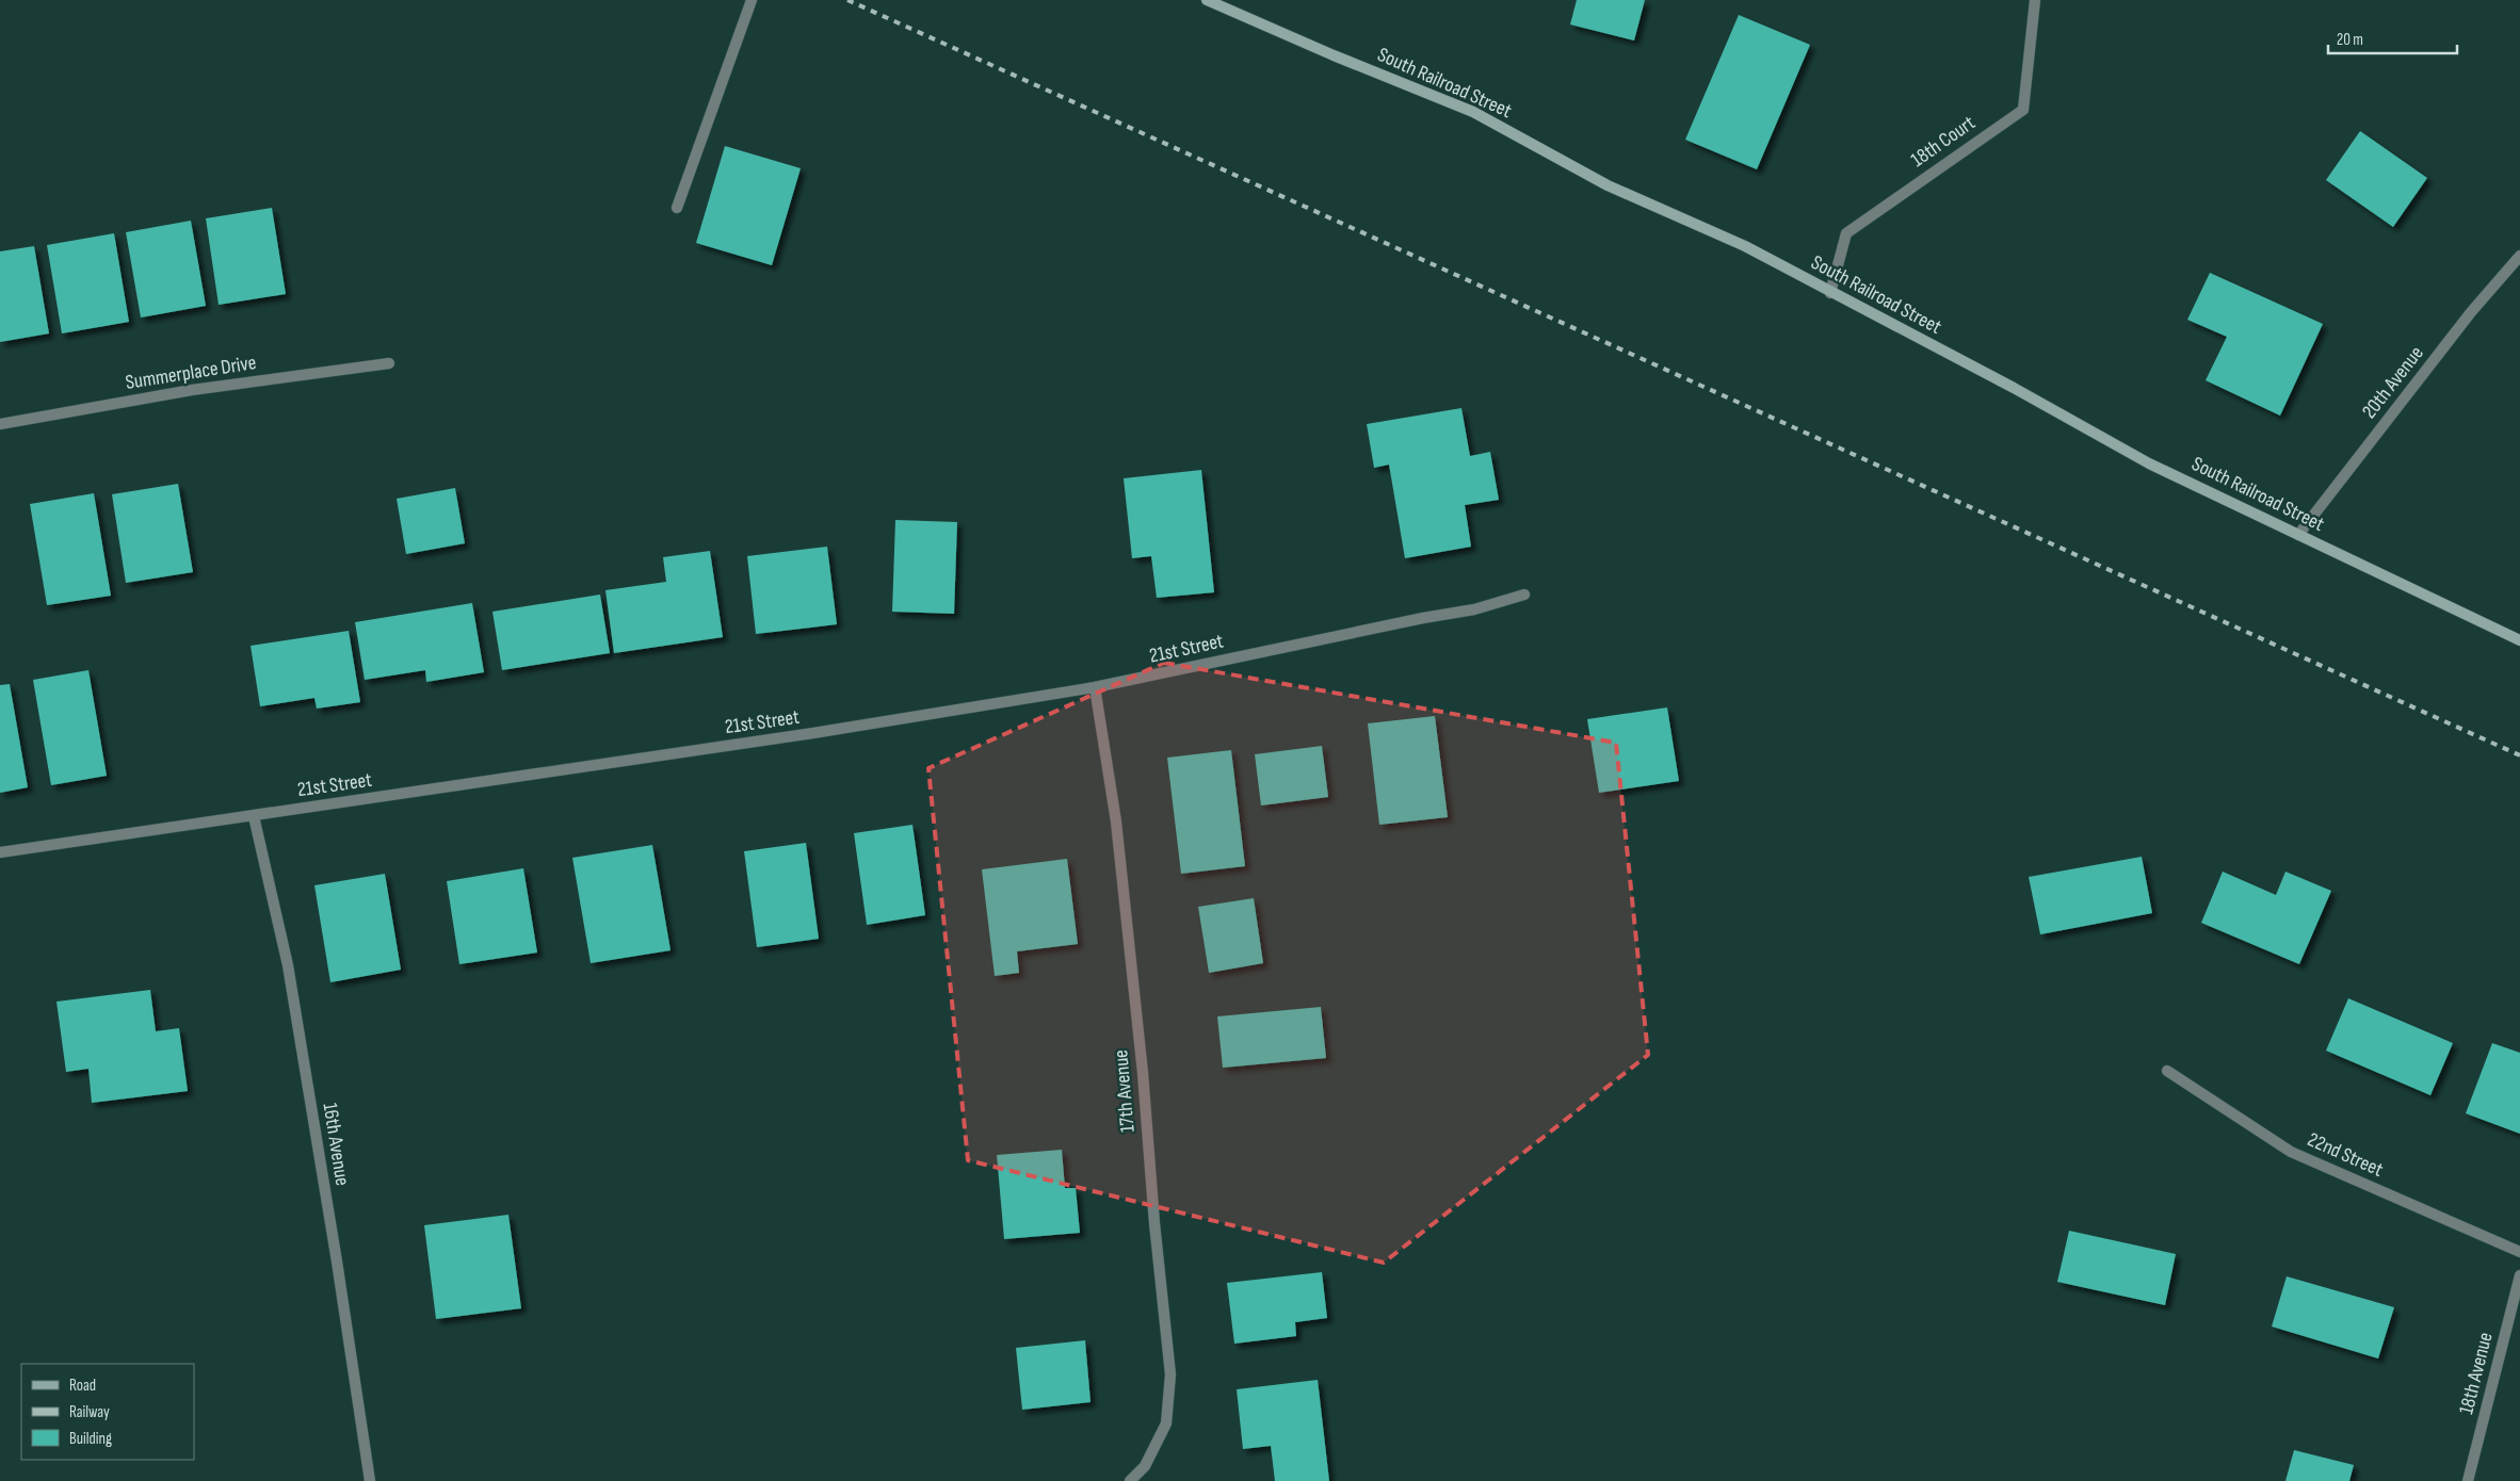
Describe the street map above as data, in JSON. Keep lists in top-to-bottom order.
{
  "streets": {
    "street": [
      "South Railroad Street",
      "18th Court",
      "Summerplace Drive",
      "20th Avenue",
      "21st Street",
      "17th Avenue",
      "16th Avenue",
      "22nd Street",
      "18th Avenue"
    ]
  },
  "crossings": [
    ["South Railroad Street", "18th Court"],
    ["South Railroad Street", "20th Avenue"],
    ["21st Street", "17th Avenue"],
    ["21st Street", "16th Avenue"]
  ],
  "legend": ["Road", "Railway", "Building"],
  "scale_bar": "20 m"
}
